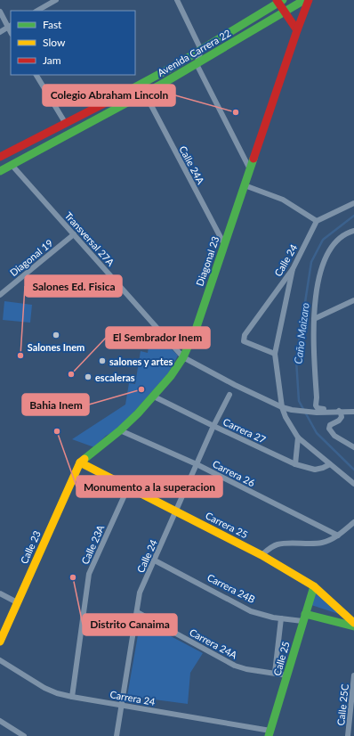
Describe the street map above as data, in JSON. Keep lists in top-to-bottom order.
{
  "streets": {
    "street": [
      "Avenida Carrera 22",
      "Calle 24A",
      "Transversal 27A",
      "Diagonal 19",
      "Calle 24",
      "Diagonal 23",
      "Carrera 27",
      "Carrera 26",
      "Carrera 25",
      "Calle 23A",
      "Calle 23",
      "Carrera 24B",
      "Carrera 24A",
      "Calle 25",
      "Carrera 24",
      "Calle 25C"
    ]
  },
  "crossings": [
    ["Avenida Carrera 22", "Calle 24A"],
    ["Avenida Carrera 22", "Transversal 27A"],
    ["Calle 24A", "Diagonal 23"],
    ["Transversal 27A", "Diagonal 19"],
    ["Transversal 27A", "Diagonal 23"],
    ["Calle 24", "Carrera 27"],
    ["Calle 24", "Carrera 26"],
    ["Calle 24", "Carrera 25"],
    ["Calle 24", "Carrera 24B"],
    ["Calle 24", "Carrera 24A"],
    ["Calle 24", "Carrera 24"],
    ["Diagonal 23", "Carrera 27"],
    ["Diagonal 23", "Carrera 26"],
    ["Diagonal 23", "Carrera 25"],
    ["Diagonal 23", "Calle 23"],
    ["Carrera 25", "Calle 23A"],
    ["Carrera 25", "Calle 23"],
    ["Carrera 25", "Calle 25"],
    ["Calle 23A", "Carrera 24"],
    ["Carrera 24B", "Calle 25"],
    ["Carrera 24A", "Calle 25"],
    ["Calle 25", "Carrera 24"]
  ],
  "water": ["Caño Maizaro"],
  "places": [
    "Colegio Abraham Lincoln",
    "Salones Inem",
    "Salones Ed. Fisica",
    "salones y artes",
    "El Sembrador Inem",
    "escaleras",
    "Bahia Inem",
    "Monumento a la superacion",
    "Distrito Canaima"
  ],
  "legend": ["Fast", "Slow", "Jam"]
}
